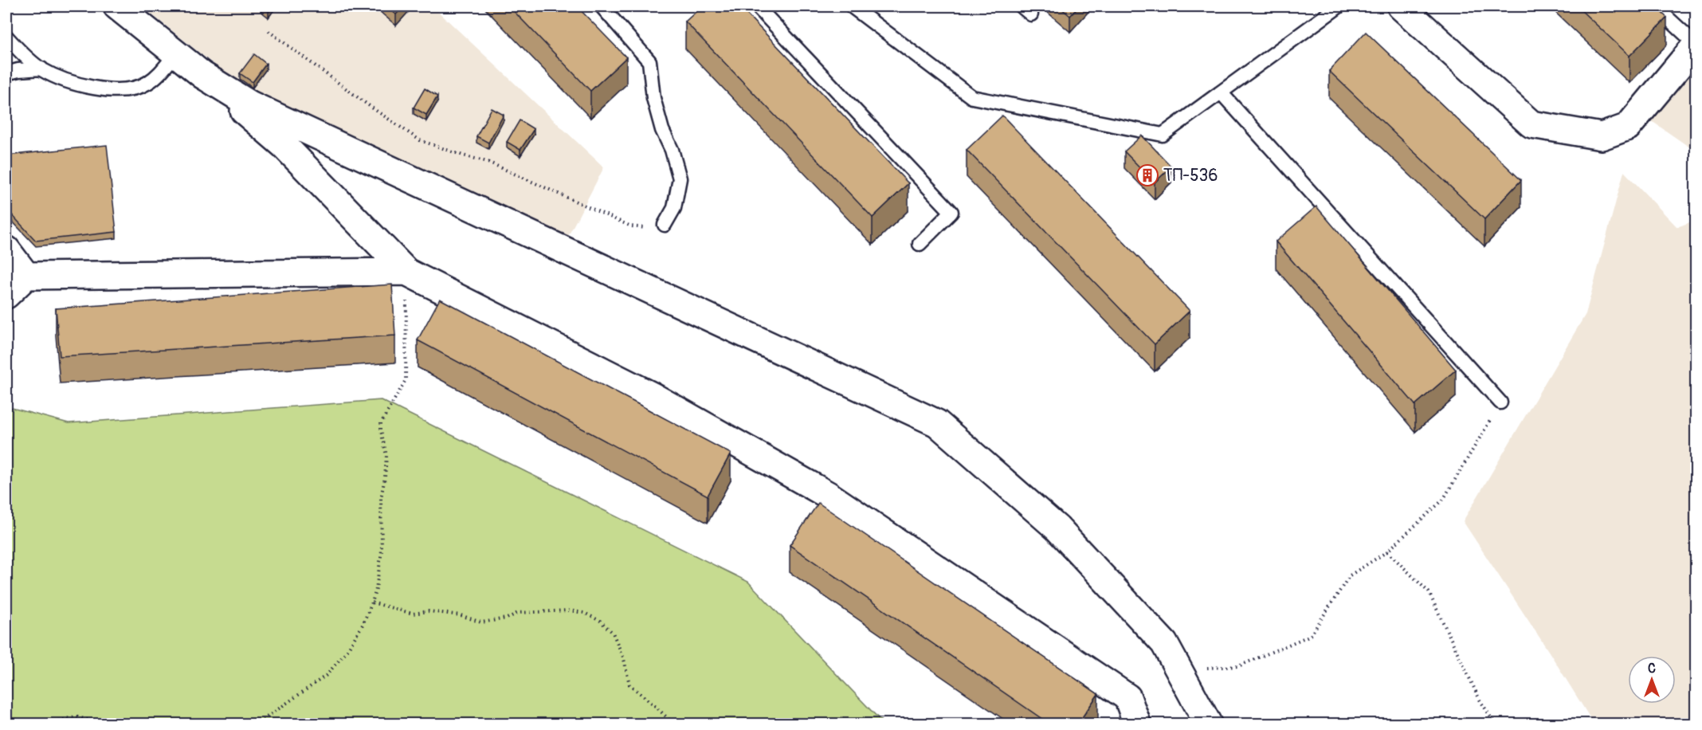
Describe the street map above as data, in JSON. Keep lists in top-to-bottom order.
{
  "places": {
    "building": ["ТП-536"]
  },
  "north": "top"
}
